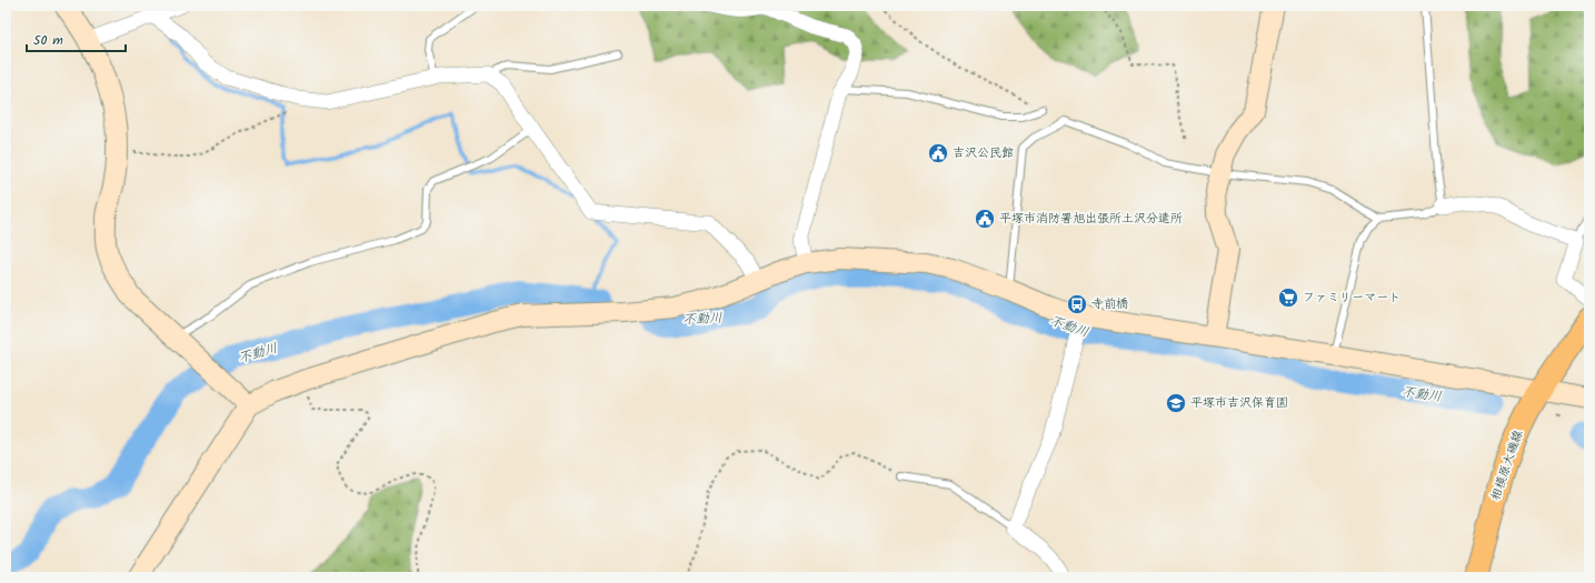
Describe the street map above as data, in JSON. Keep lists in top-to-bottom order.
{
  "streets": {
    "main road": ["相模原大磯線"]
  },
  "water": ["不動川"],
  "places": {
    "public building": ["吉沢公民館", "平塚市消防署旭出張所土沢分遣所"],
    "supermarket": ["ファミリーマート"],
    "bus stop": ["寺前橋"],
    "school or university": ["平塚市吉沢保育園"]
  },
  "scale_bar": "50 m"
}
